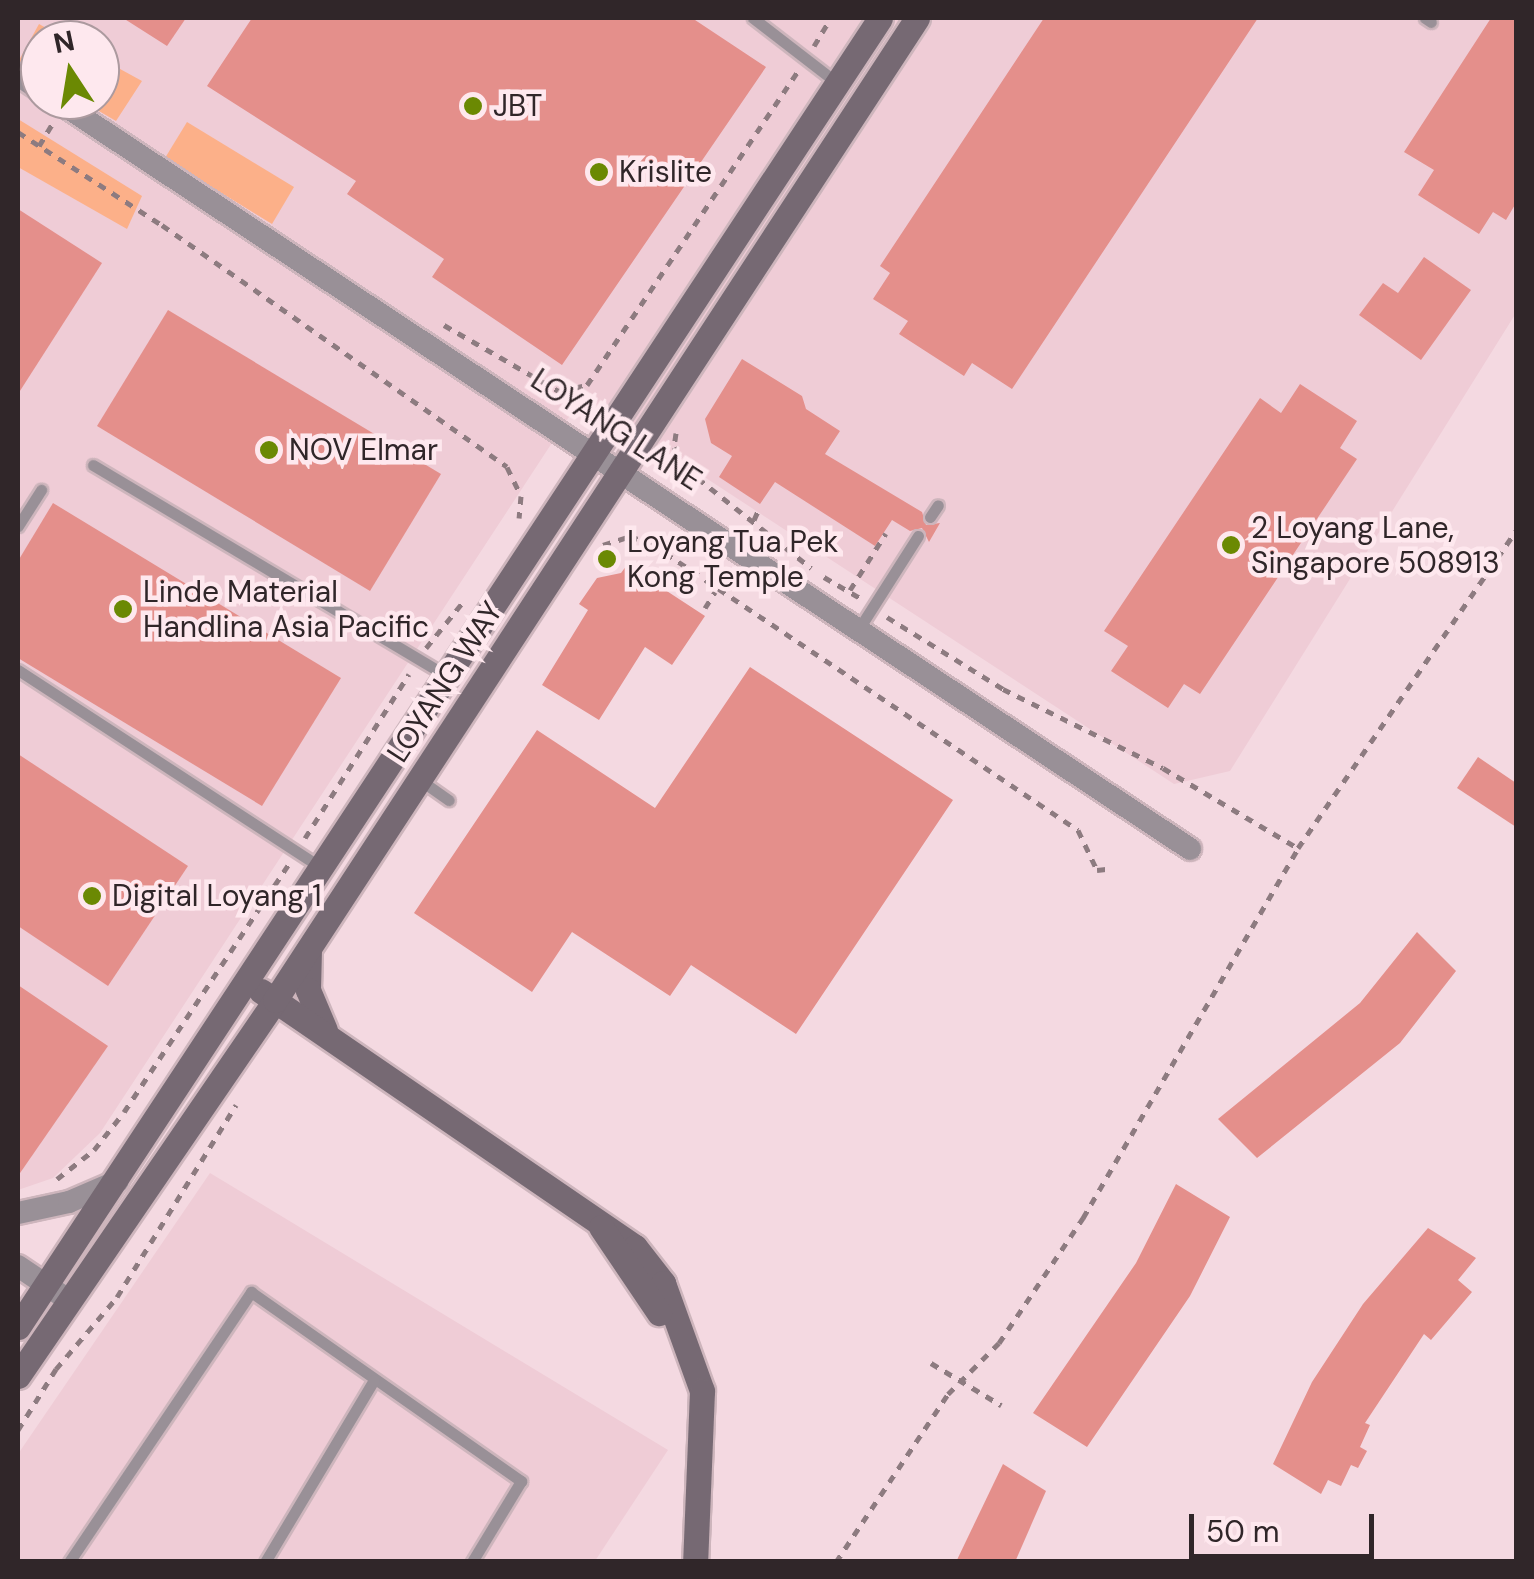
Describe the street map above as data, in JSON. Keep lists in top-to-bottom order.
{
  "streets": {
    "main road": ["LOYANG WAY"],
    "street": ["LOYANG LANE"]
  },
  "crossings": [
    ["LOYANG LANE", "LOYANG WAY"]
  ],
  "places": [
    "JBT",
    "Krislite",
    "NOV Elmar",
    "2 Loyang Lane, Singapore 508913",
    "Loyang Tua Pek Kong Temple",
    "Linde Material Handlina Asia Pacific",
    "Digital Loyang 1"
  ],
  "scale_bar": "50 m",
  "north": "top"
}
